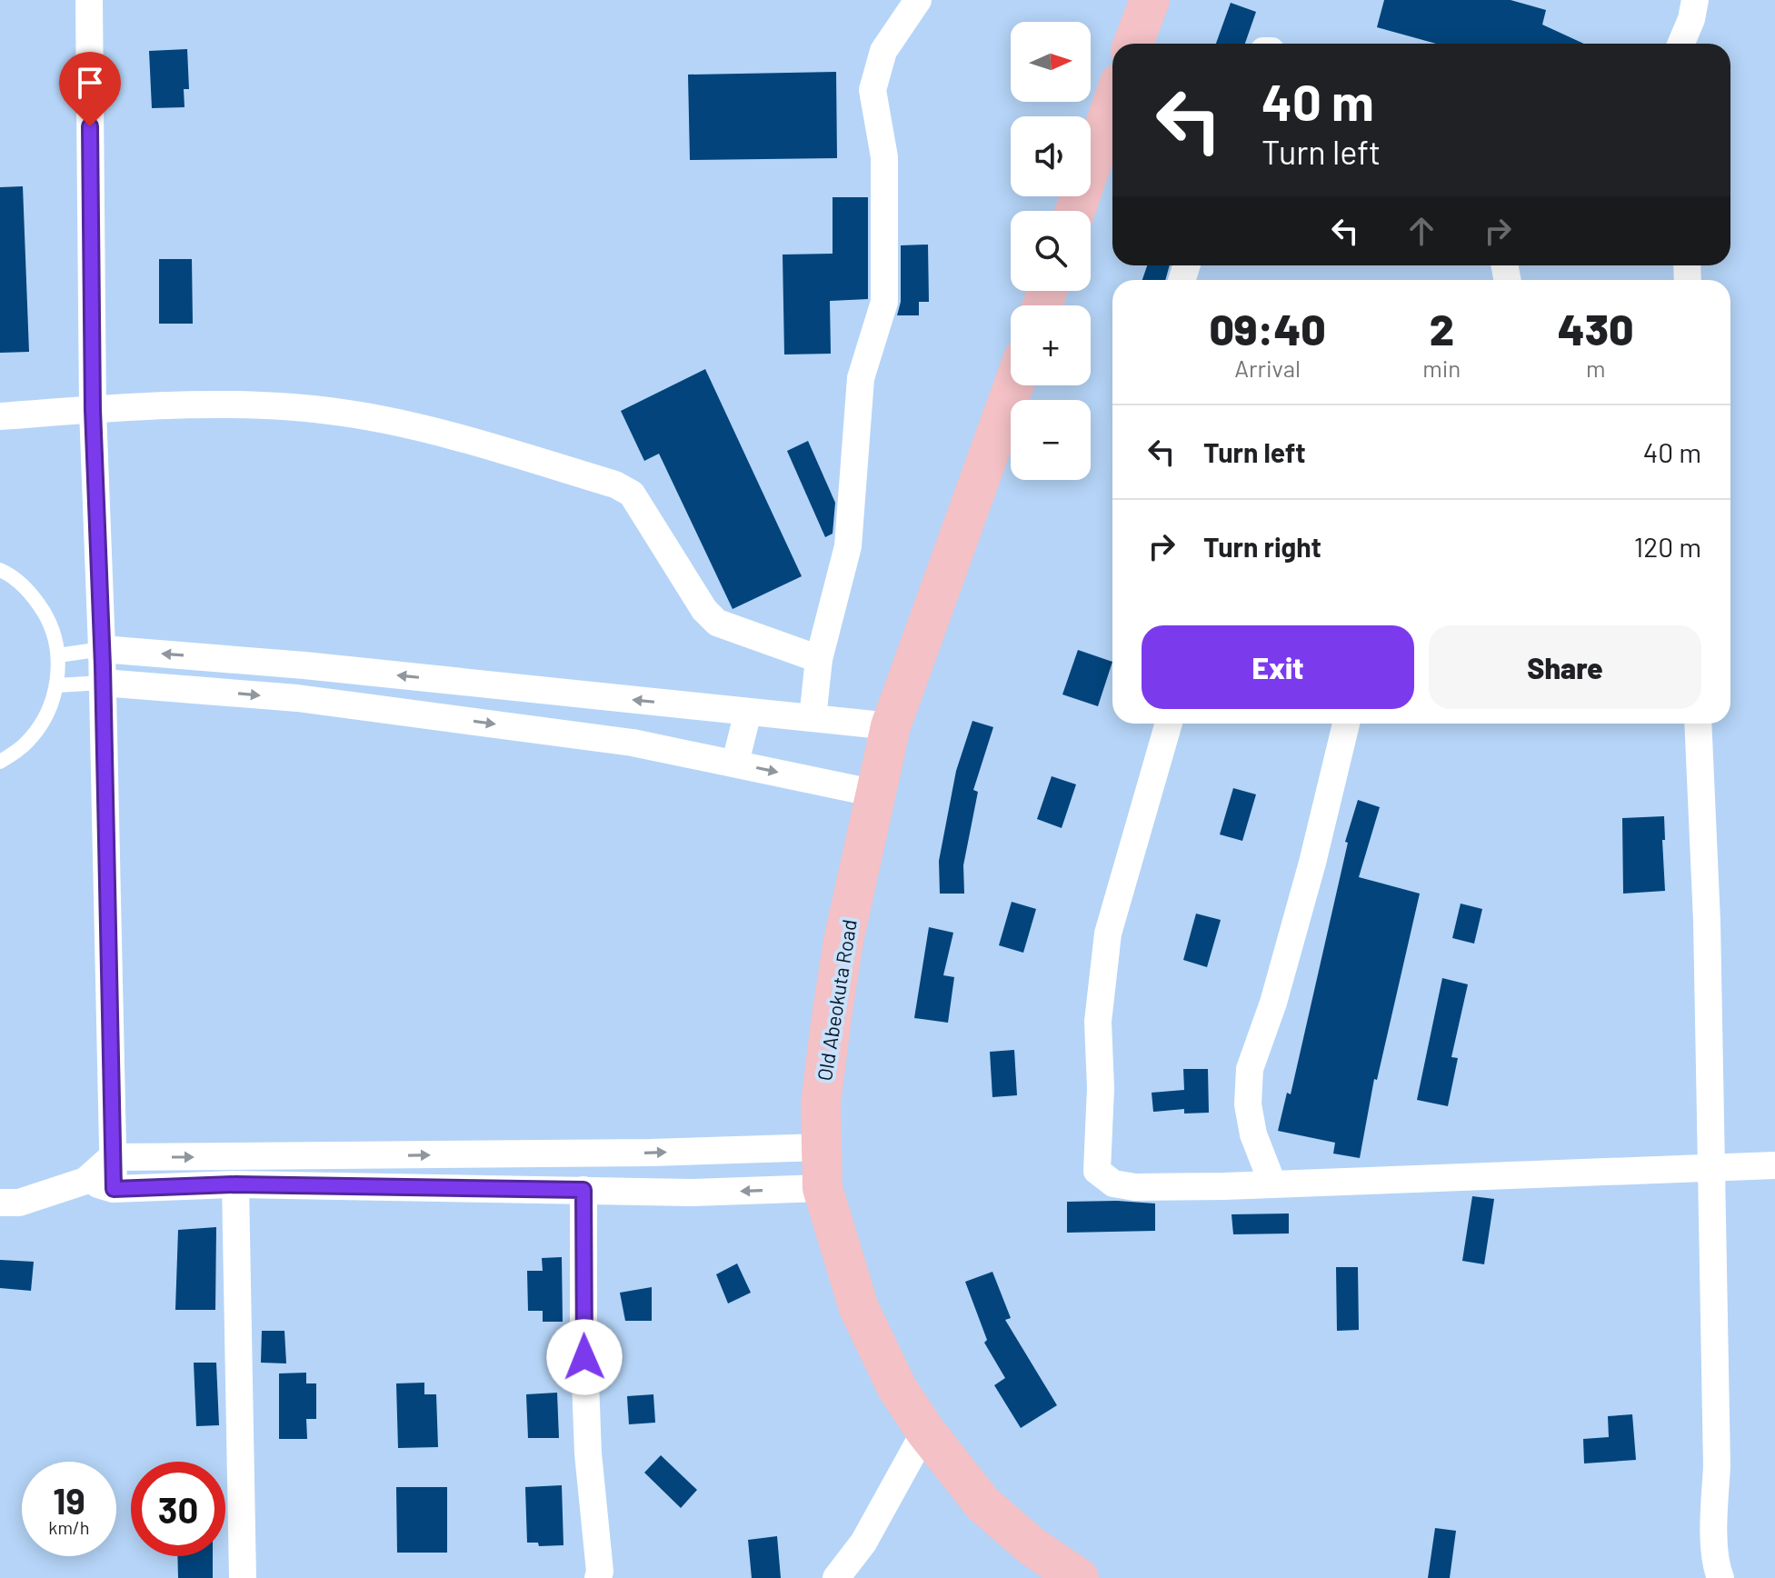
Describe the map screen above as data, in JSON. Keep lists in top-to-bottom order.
{
  "streets": {
    "highway": ["Old Abeokuta Road"]
  },
  "north": "right",
  "page": {
    "map_buttons": ["+", "−"],
    "turn": ["40 m", "Turn left"],
    "eta": [
      "09:40",
      "Arrival",
      "2",
      "min",
      "430",
      "m"
    ],
    "list": [
      {
        "name": "Turn left",
        "value": "40 m"
      },
      {
        "name": "Turn right",
        "value": "120 m"
      }
    ],
    "buttons": ["Exit", "Share"],
    "speed": "19 km/h",
    "limit": "30"
  }
}
